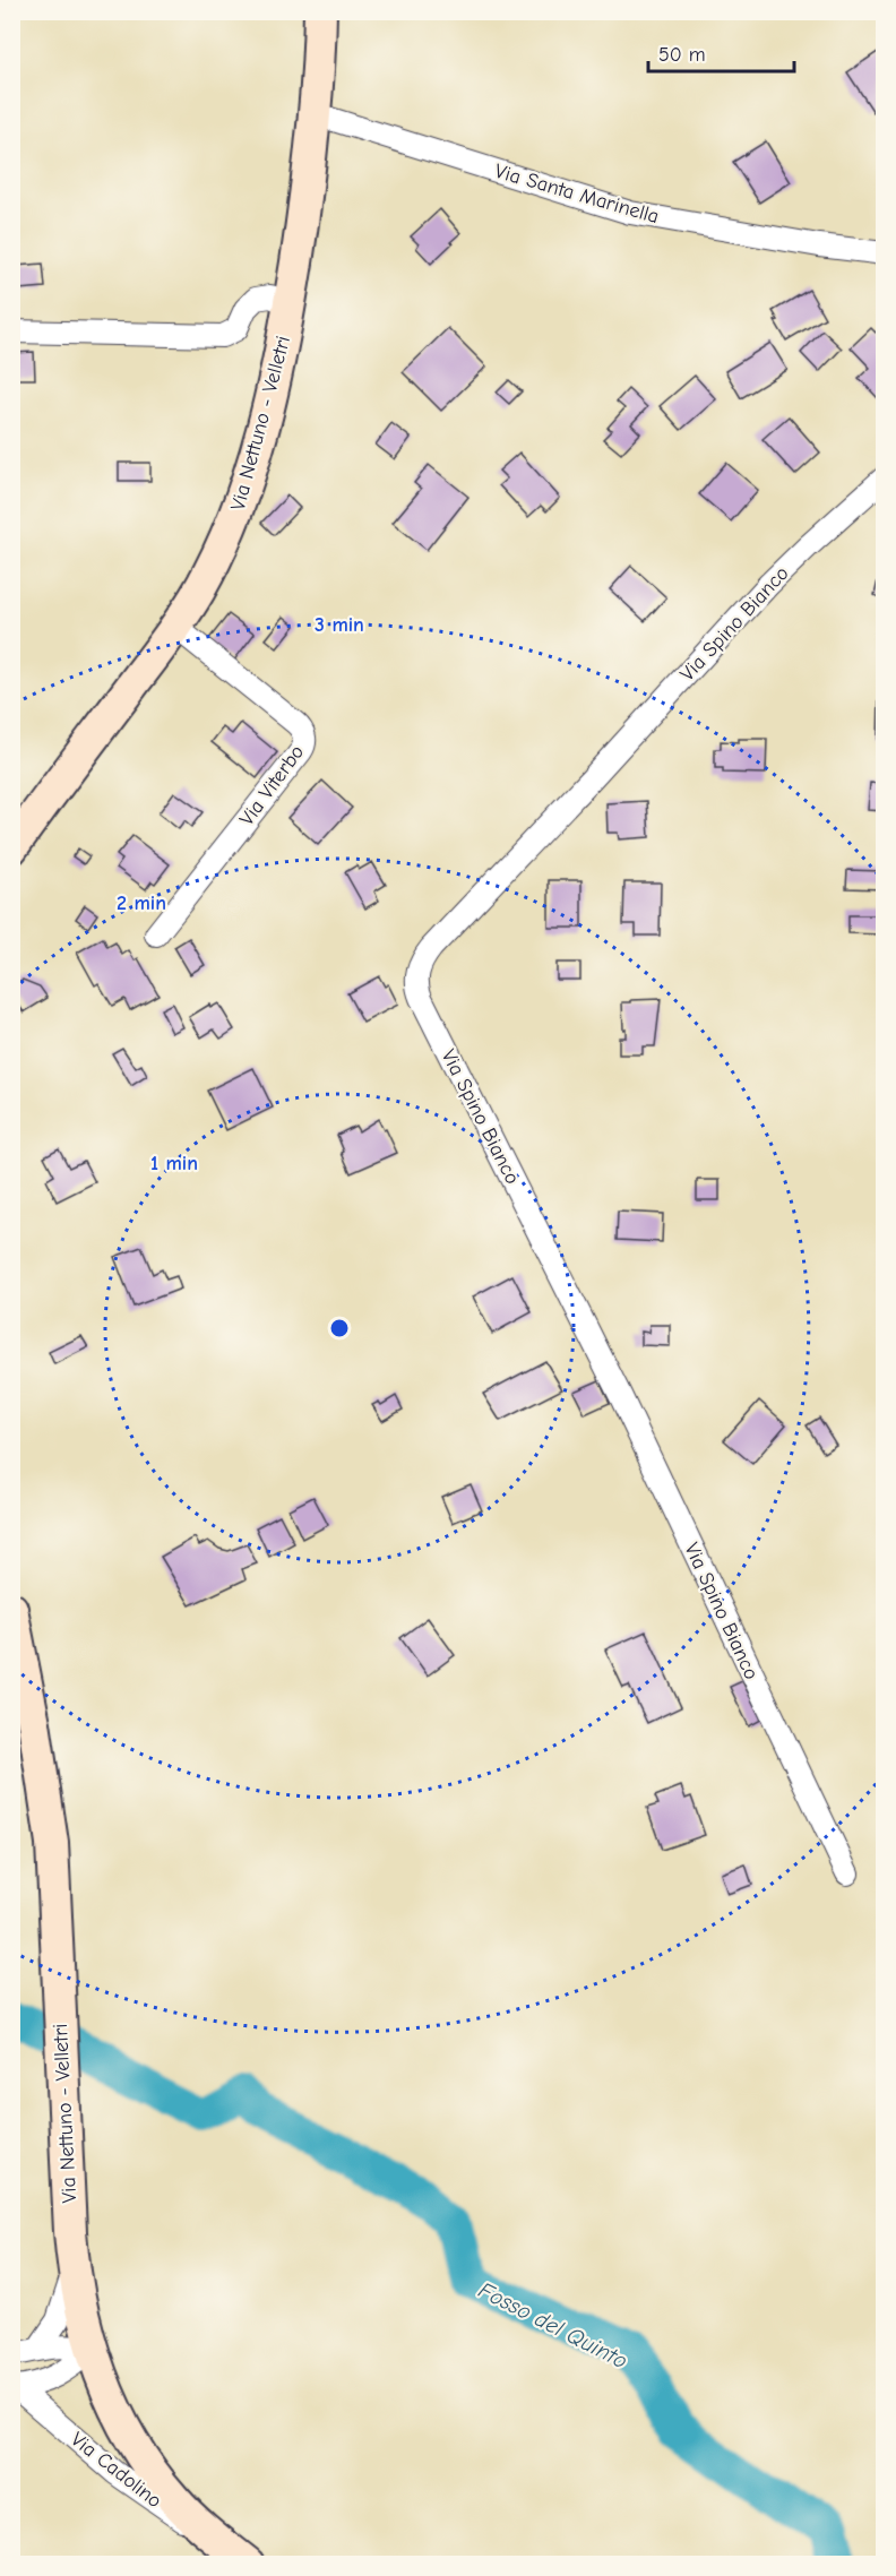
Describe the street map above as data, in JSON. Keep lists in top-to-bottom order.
{
  "streets": {
    "main road": ["Via Nettuno - Velletri"],
    "street": [
      "Via Santa Marinella",
      "Via Spino Bianco",
      "Via Viterbo",
      "Via Cadolino"
    ]
  },
  "crossings": [
    ["Via Santa Marinella", "Via Nettuno - Velletri"],
    ["Via Nettuno - Velletri", "Via Viterbo"],
    ["Via Nettuno - Velletri", "Via Cadolino"]
  ],
  "water": ["Fosso del Quinto"],
  "scale_bar": "50 m",
  "rings": ["3 min", "2 min", "1 min"]
}
